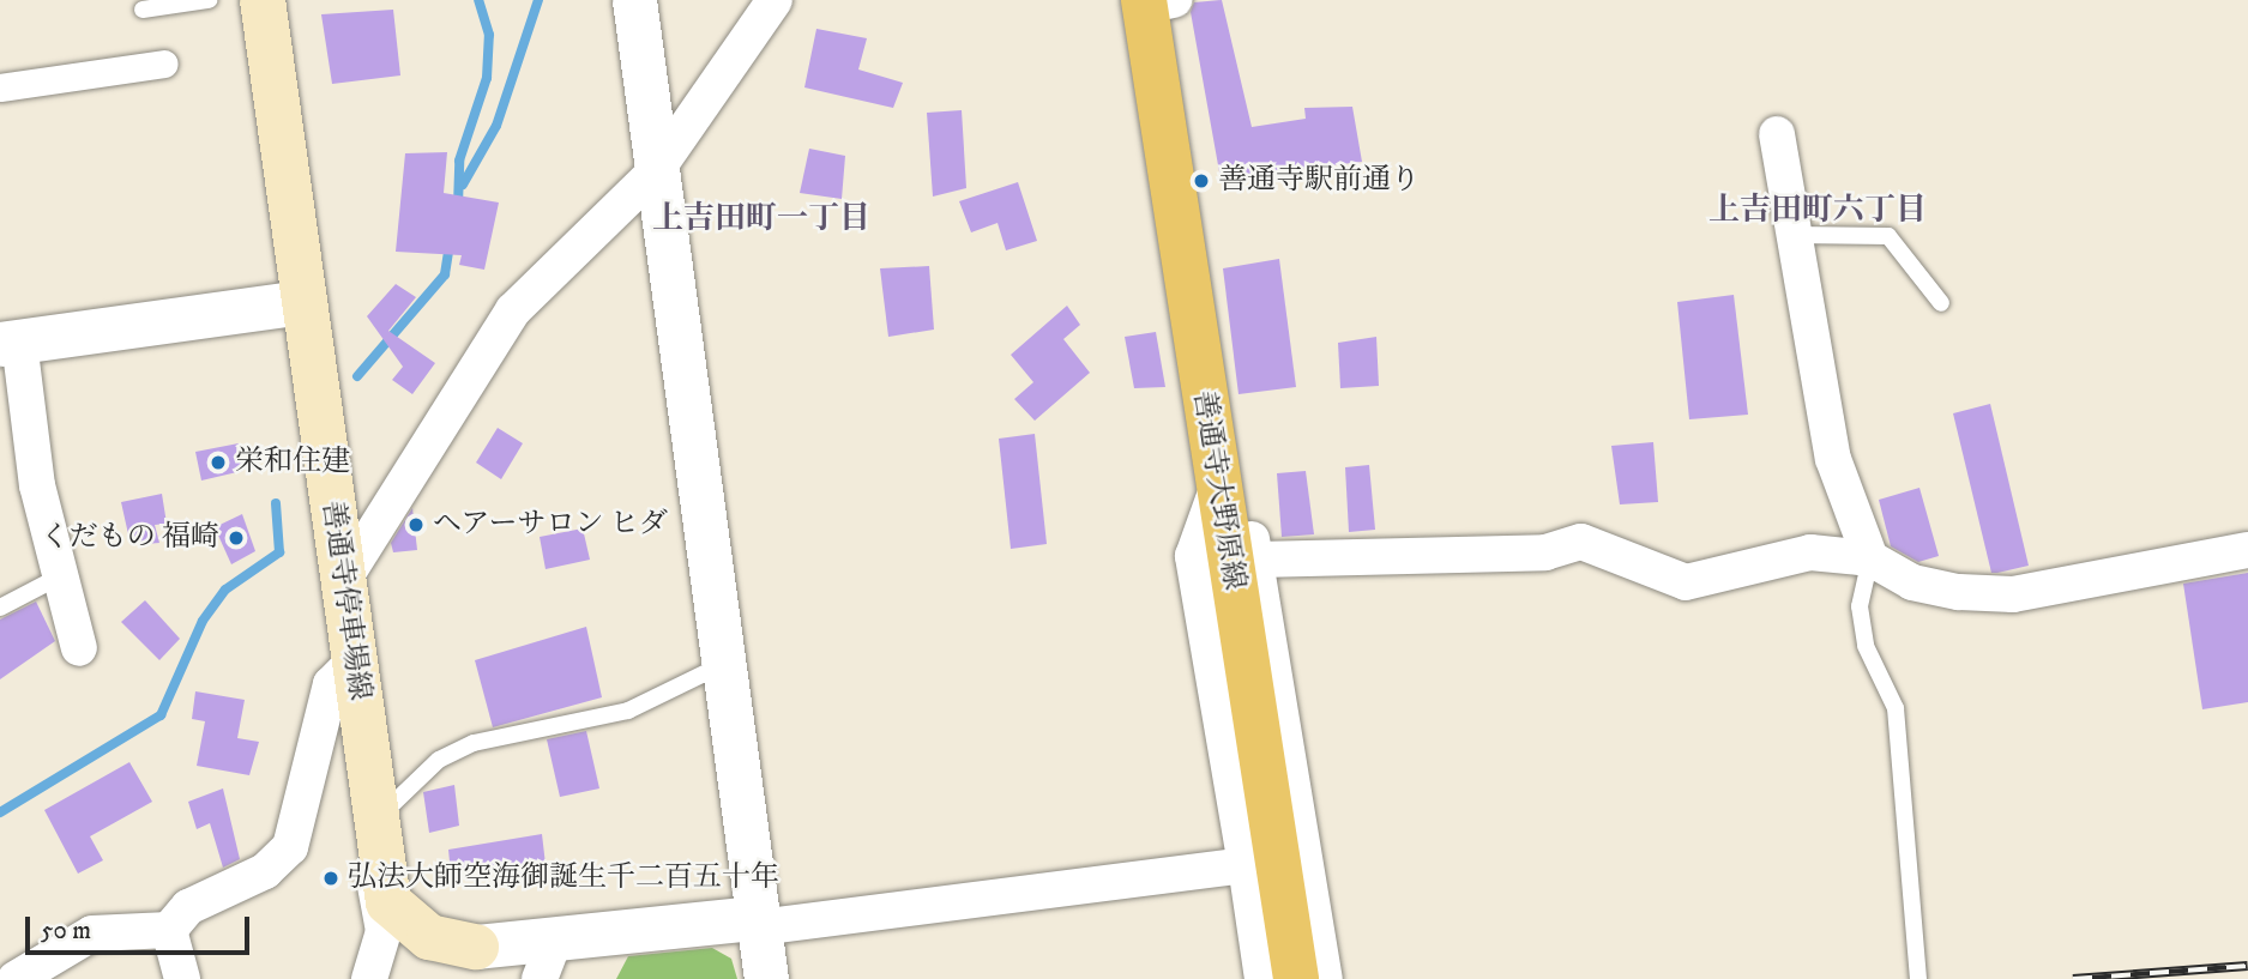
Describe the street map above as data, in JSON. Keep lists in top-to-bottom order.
{
  "streets": {
    "main road": ["善通寺大野原線", "善通寺停車場線"]
  },
  "districts": ["上吉田町六丁目", "上吉田町一丁目"],
  "places": [
    "善通寺駅前通り",
    "栄和住建",
    "ヘアーサロン ヒダ",
    "くだもの 福崎",
    "弘法大師空海御誕生千二百五十年"
  ],
  "scale_bar": "50 m"
}
